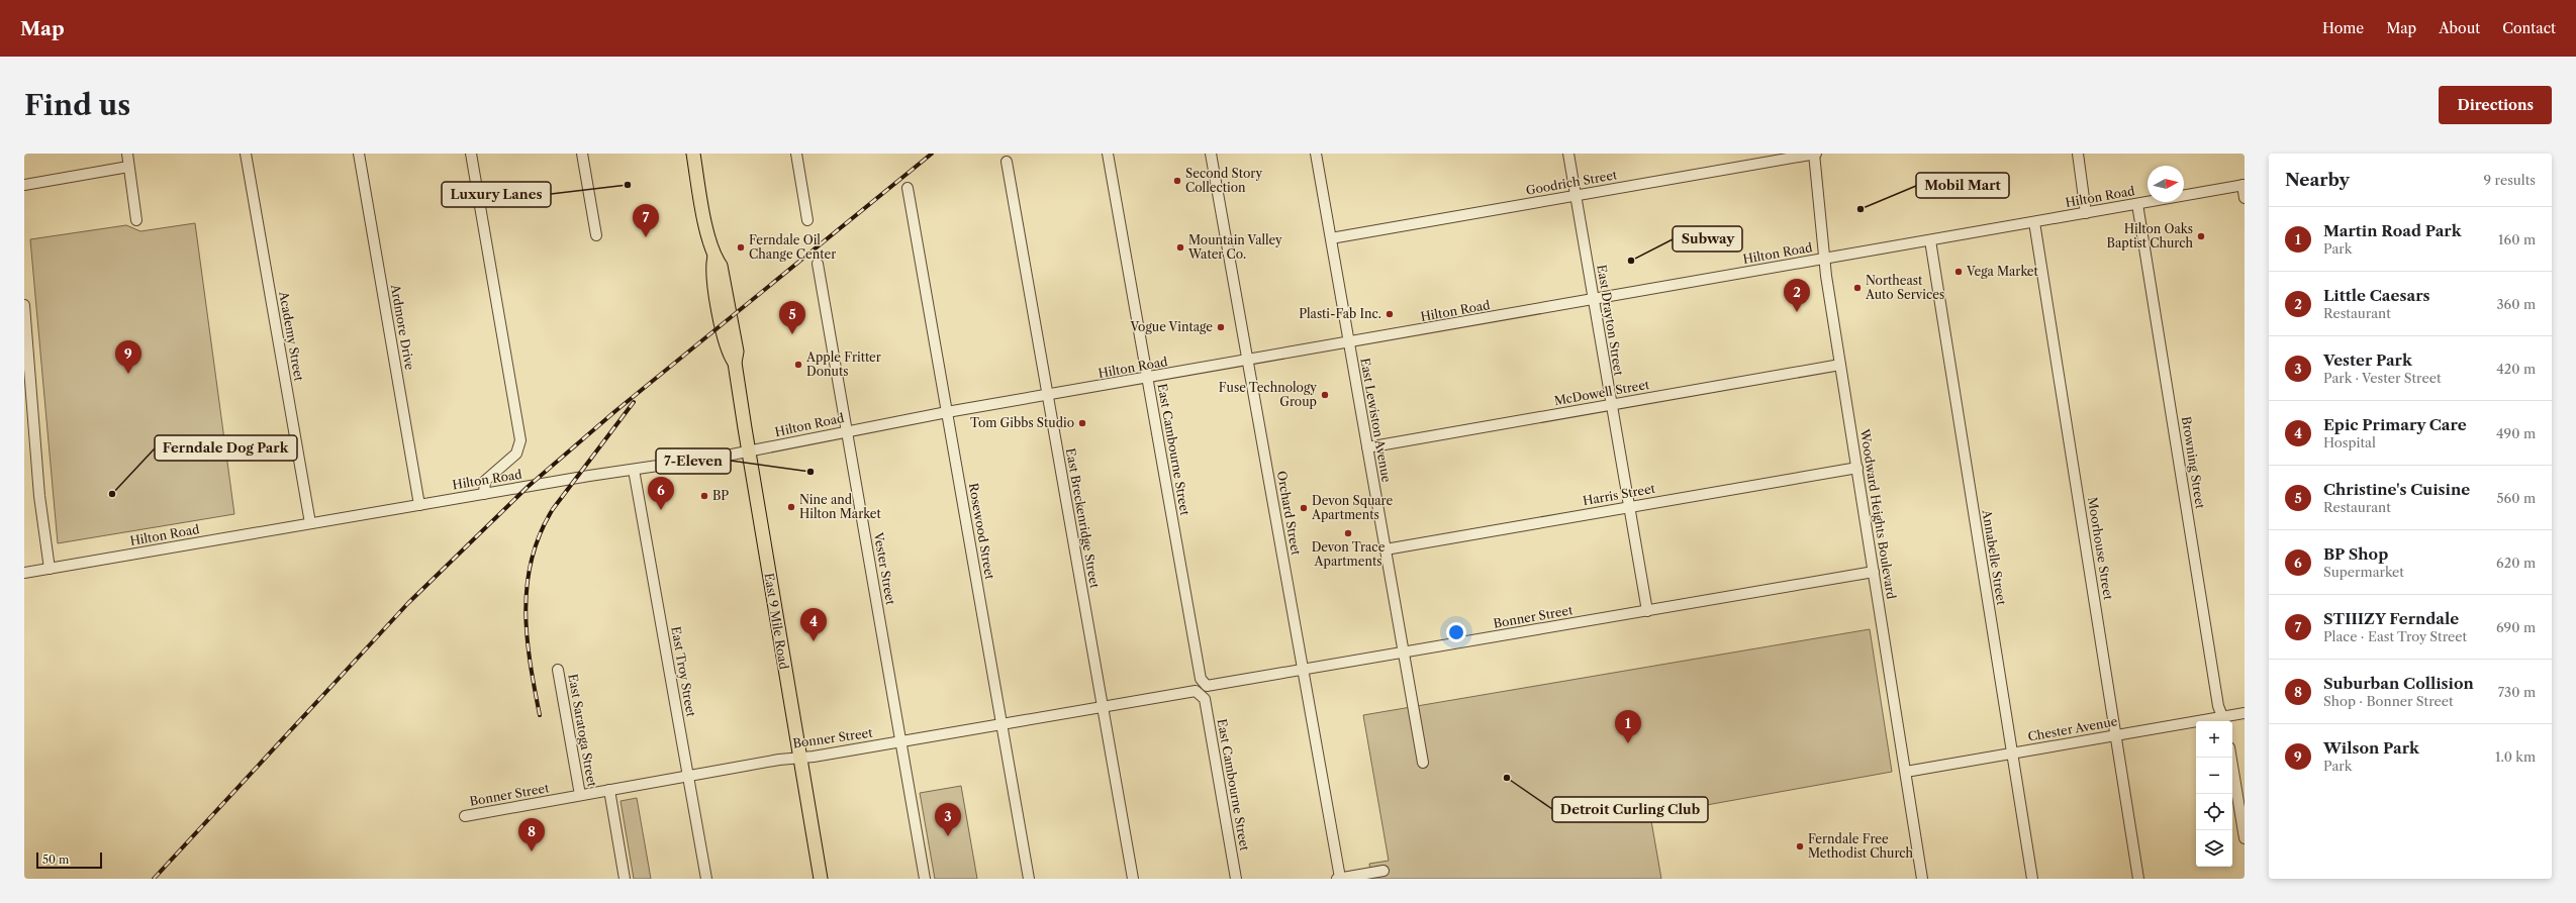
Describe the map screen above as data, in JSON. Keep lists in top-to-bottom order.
{
  "streets": {
    "main road": ["East 9 Mile Road"],
    "street": [
      "Goodrich Street",
      "Hilton Road",
      "East Drayton Street",
      "Ardmore Drive",
      "Academy Street",
      "McDowell Street",
      "East Lewiston Avenue",
      "East Cambourne Street",
      "Browning Street",
      "Harris Street",
      "Orchard Street",
      "Woodward Heights Boulevard",
      "East Breckenridge Street",
      "Rosewood Street",
      "Moorhouse Street",
      "Annabelle Street",
      "Vester Street",
      "Bonner Street",
      "East Troy Street",
      "Chester Avenue",
      "East Saratoga Street"
    ]
  },
  "crossings": [
    ["Goodrich Street", "East Drayton Street"],
    ["Goodrich Street", "East Lewiston Avenue"],
    ["Goodrich Street", "Woodward Heights Boulevard"],
    ["Hilton Road", "East Drayton Street"],
    ["Hilton Road", "Ardmore Drive"],
    ["Hilton Road", "Academy Street"],
    ["Hilton Road", "East Lewiston Avenue"],
    ["Hilton Road", "East Cambourne Street"],
    ["Hilton Road", "Browning Street"],
    ["Hilton Road", "Orchard Street"],
    ["Hilton Road", "Woodward Heights Boulevard"],
    ["Hilton Road", "East Breckenridge Street"],
    ["Hilton Road", "Rosewood Street"],
    ["Hilton Road", "Moorhouse Street"],
    ["Hilton Road", "Annabelle Street"],
    ["Hilton Road", "Vester Street"],
    ["Hilton Road", "East 9 Mile Road"],
    ["Hilton Road", "East Troy Street"],
    ["East Drayton Street", "McDowell Street"],
    ["East Drayton Street", "Harris Street"],
    ["East Drayton Street", "Bonner Street"],
    ["McDowell Street", "East Lewiston Avenue"],
    ["McDowell Street", "Woodward Heights Boulevard"],
    ["East Lewiston Avenue", "Harris Street"],
    ["East Lewiston Avenue", "Bonner Street"],
    ["East Cambourne Street", "Bonner Street"],
    ["Browning Street", "Chester Avenue"],
    ["Harris Street", "Woodward Heights Boulevard"],
    ["Orchard Street", "Bonner Street"],
    ["Woodward Heights Boulevard", "Bonner Street"],
    ["Woodward Heights Boulevard", "Chester Avenue"],
    ["East Breckenridge Street", "Bonner Street"],
    ["Rosewood Street", "Bonner Street"],
    ["Moorhouse Street", "Chester Avenue"],
    ["Annabelle Street", "Chester Avenue"],
    ["Vester Street", "Bonner Street"],
    ["Bonner Street", "East 9 Mile Road"],
    ["Bonner Street", "East Troy Street"],
    ["Bonner Street", "East Saratoga Street"]
  ],
  "places": [
    "Second Story Collection",
    "Luxury Lanes",
    "Mobil Mart",
    "Hilton Oaks Baptist Church",
    "Ferndale Oil Change Center",
    "Mountain Valley Water Co.",
    "Subway",
    "Vega Market",
    "Northeast Auto Services",
    "Plasti-Fab Inc.",
    "Vogue Vintage",
    "Apple Fritter Donuts",
    "Fuse Technology Group",
    "Tom Gibbs Studio",
    "7-Eleven",
    "Ferndale Dog Park",
    "BP",
    "Nine and Hilton Market",
    "Devon Square Apartments",
    "Devon Trace Apartments",
    "Detroit Curling Club",
    "Ferndale Free Methodist Church"
  ],
  "scale_bar": "50 m",
  "north": "right",
  "page": {
    "header": "Map",
    "nav": [
      "Home",
      "Map",
      "About",
      "Contact"
    ],
    "buttons": "Directions",
    "title": "Find us",
    "heading": ["Nearby", "9 results"],
    "pins": [
      "7",
      "2",
      "5",
      "9",
      "6",
      "4",
      "1",
      "3",
      "8"
    ],
    "list": [
      {
        "mark": "1",
        "name": "Martin Road Park",
        "note": "Park",
        "value": "160 m"
      },
      {
        "mark": "2",
        "name": "Little Caesars",
        "note": "Restaurant",
        "value": "360 m"
      },
      {
        "mark": "3",
        "name": "Vester Park",
        "note": "Park · Vester Street",
        "value": "420 m"
      },
      {
        "mark": "4",
        "name": "Epic Primary Care",
        "note": "Hospital",
        "value": "490 m"
      },
      {
        "mark": "5",
        "name": "Christine's Cuisine",
        "note": "Restaurant",
        "value": "560 m"
      },
      {
        "mark": "6",
        "name": "BP Shop",
        "note": "Supermarket",
        "value": "620 m"
      },
      {
        "mark": "7",
        "name": "STIIIZY Ferndale",
        "note": "Place · East Troy Street",
        "value": "690 m"
      },
      {
        "mark": "8",
        "name": "Suburban Collision",
        "note": "Shop · Bonner Street",
        "value": "730 m"
      },
      {
        "mark": "9",
        "name": "Wilson Park",
        "note": "Park",
        "value": "1.0 km"
      }
    ],
    "map_buttons": ["+", "−"],
    "scale": "50 m"
  }
}
